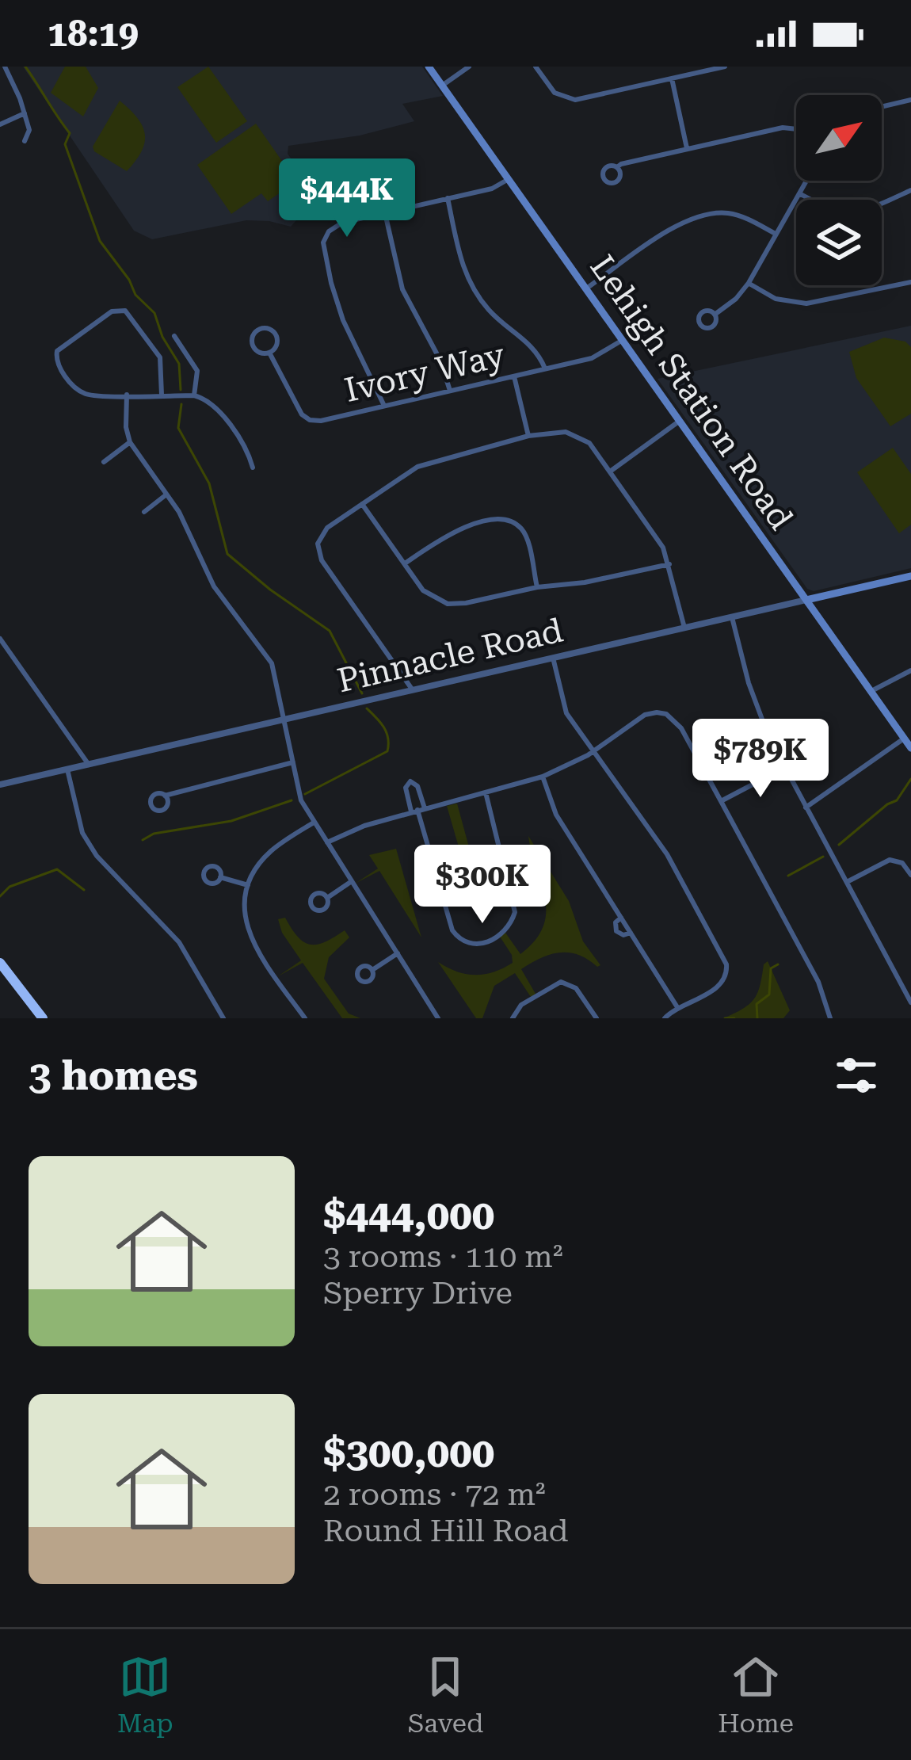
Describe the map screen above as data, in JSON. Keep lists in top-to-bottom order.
{
  "streets": {
    "main road": ["Lehigh Station Road", "Pinnacle Road"],
    "street": ["Ivory Way"]
  },
  "crossings": [
    ["Ivory Way", "Lehigh Station Road"],
    ["Lehigh Station Road", "Pinnacle Road"]
  ],
  "north": "top right",
  "page": {
    "status": "18:19",
    "price": ["$444K", "$789K", "$300K"],
    "heading": "3 homes",
    "list": [
      {
        "name": "$444,000",
        "note": "3 rooms · 110 m² · Sperry Drive"
      },
      {
        "name": "$300,000",
        "note": "2 rooms · 72 m² · Round Hill Road"
      }
    ],
    "tabs": ["Map", "Saved", "Home"]
  }
}
